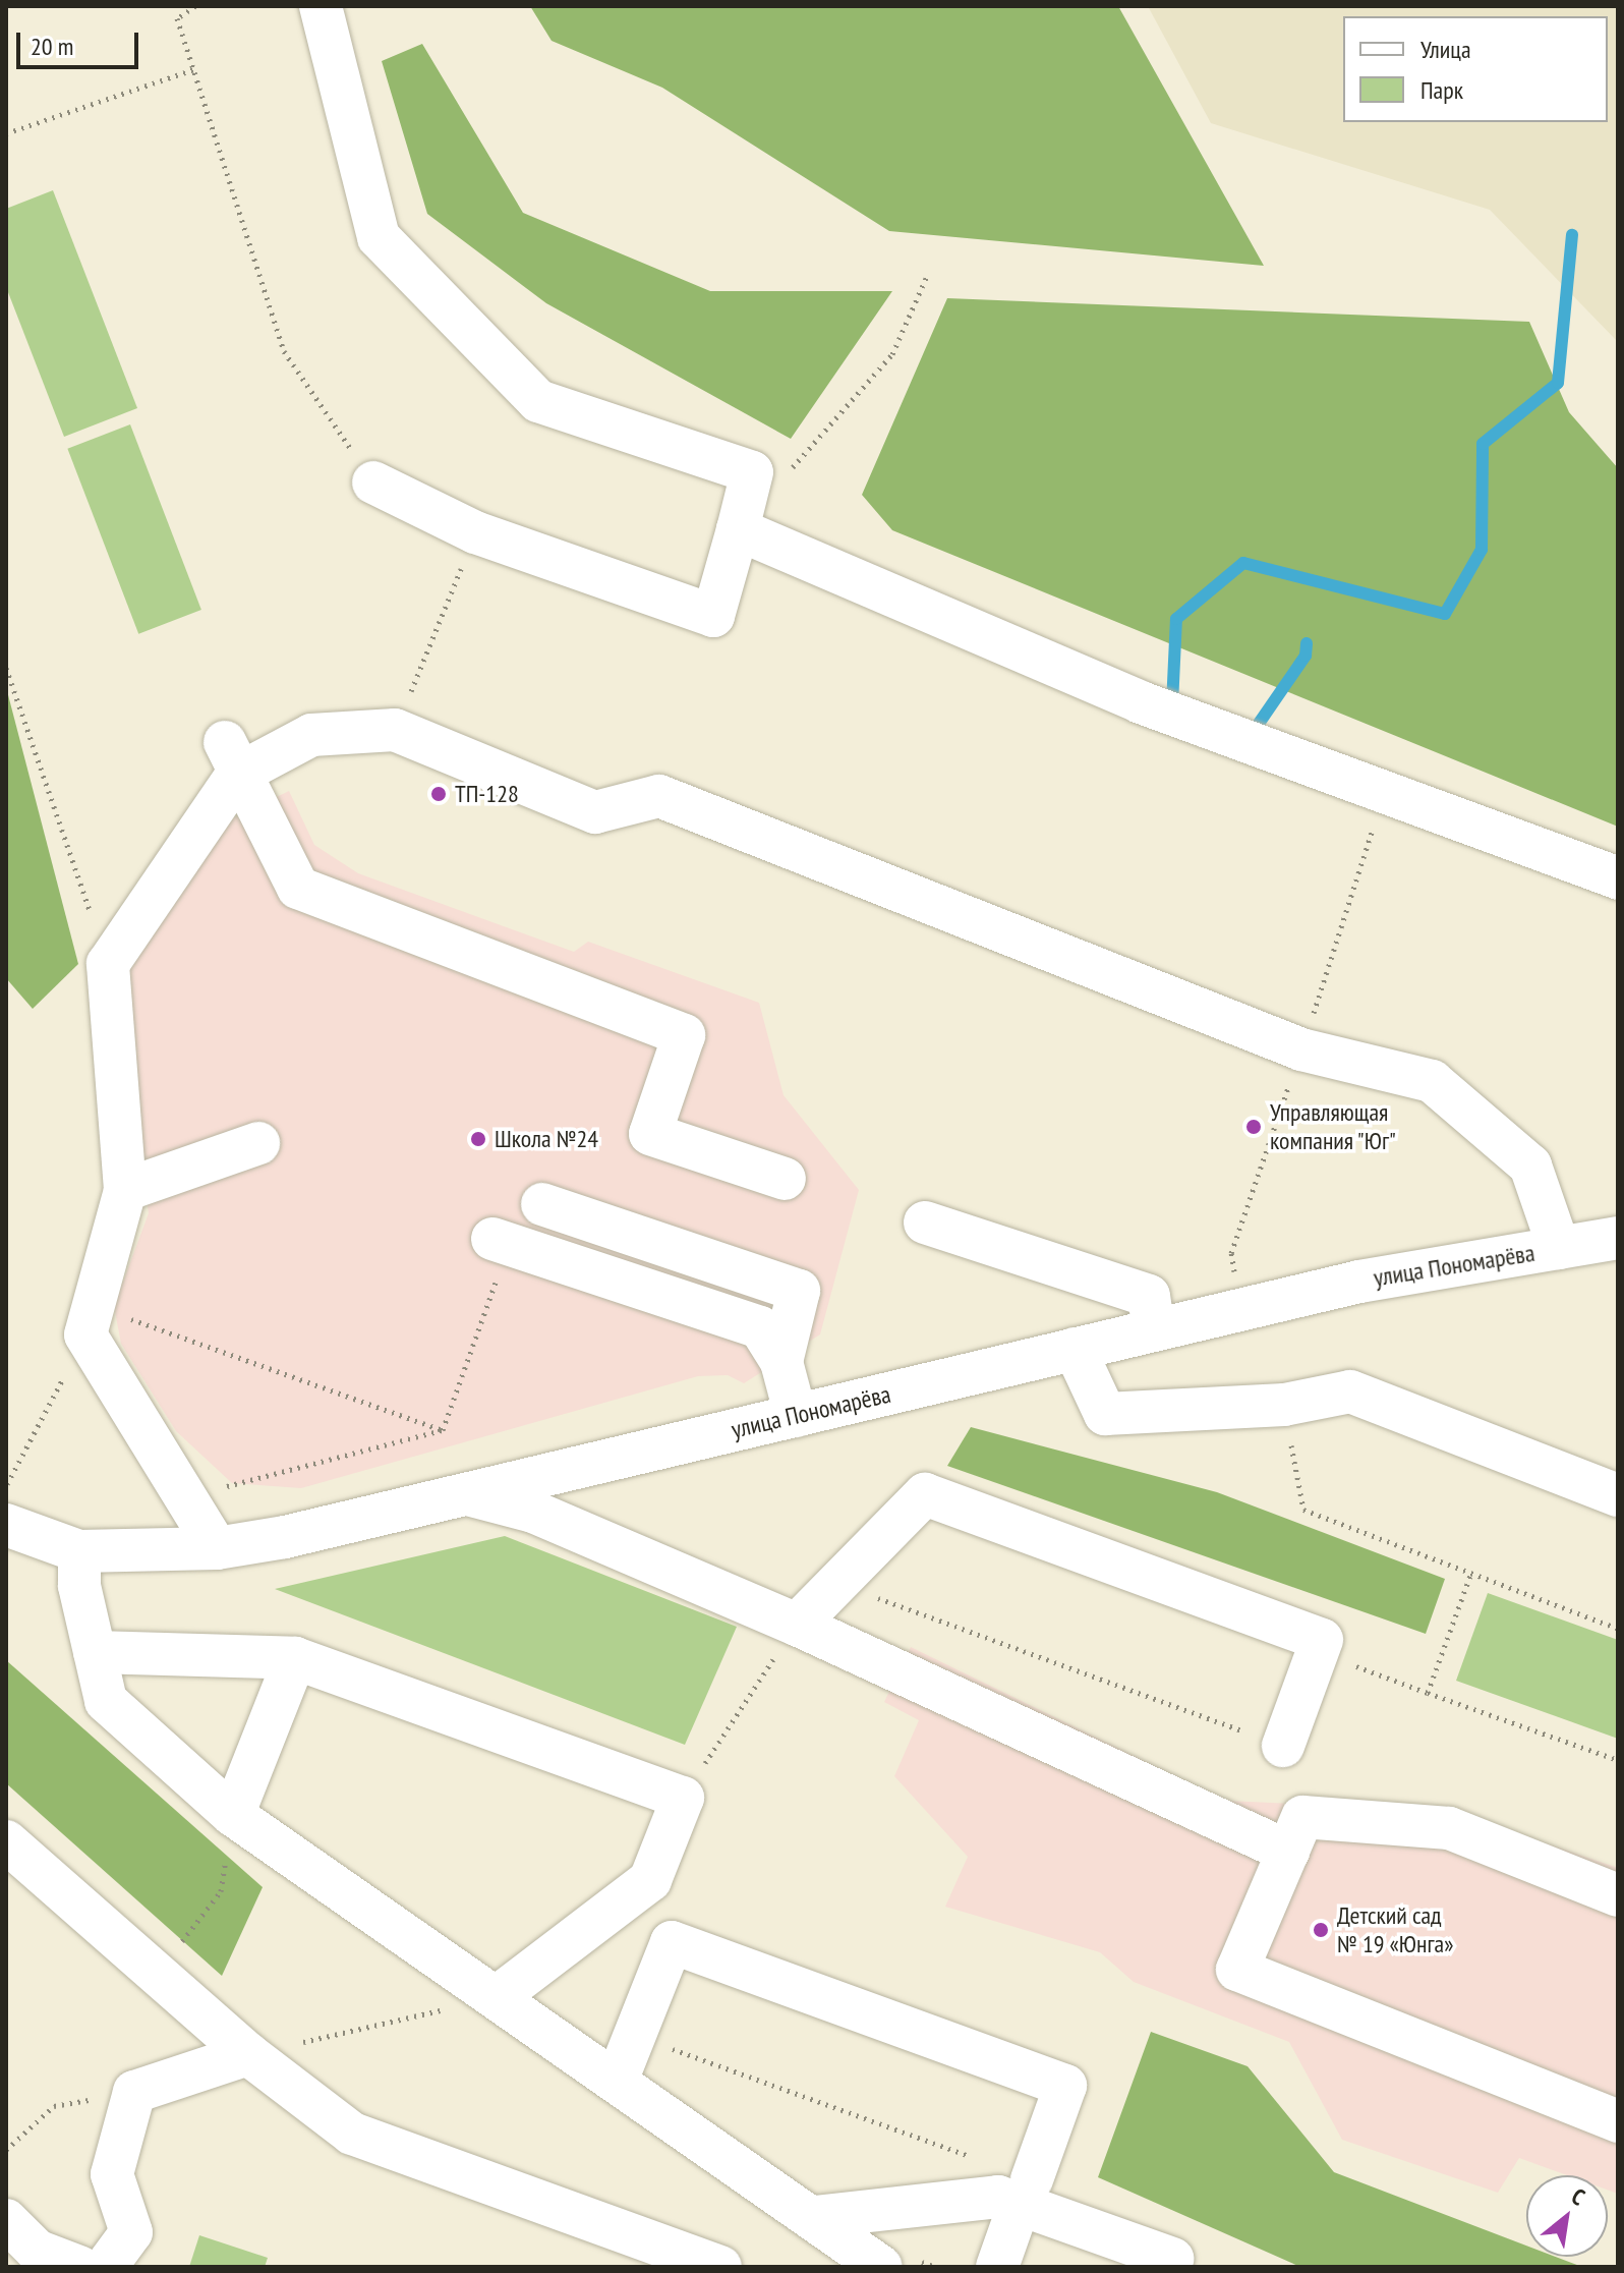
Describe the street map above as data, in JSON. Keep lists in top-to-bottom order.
{
  "streets": {
    "street": ["улица Пономарёва"]
  },
  "places": [
    "ТП-128",
    "Управляющая компания \"Юг\"",
    "Школа №24",
    "Детский сад № 19 «Юнга»"
  ],
  "legend": ["Улица", "Парк"],
  "scale_bar": "20 m",
  "north": "top right"
}
